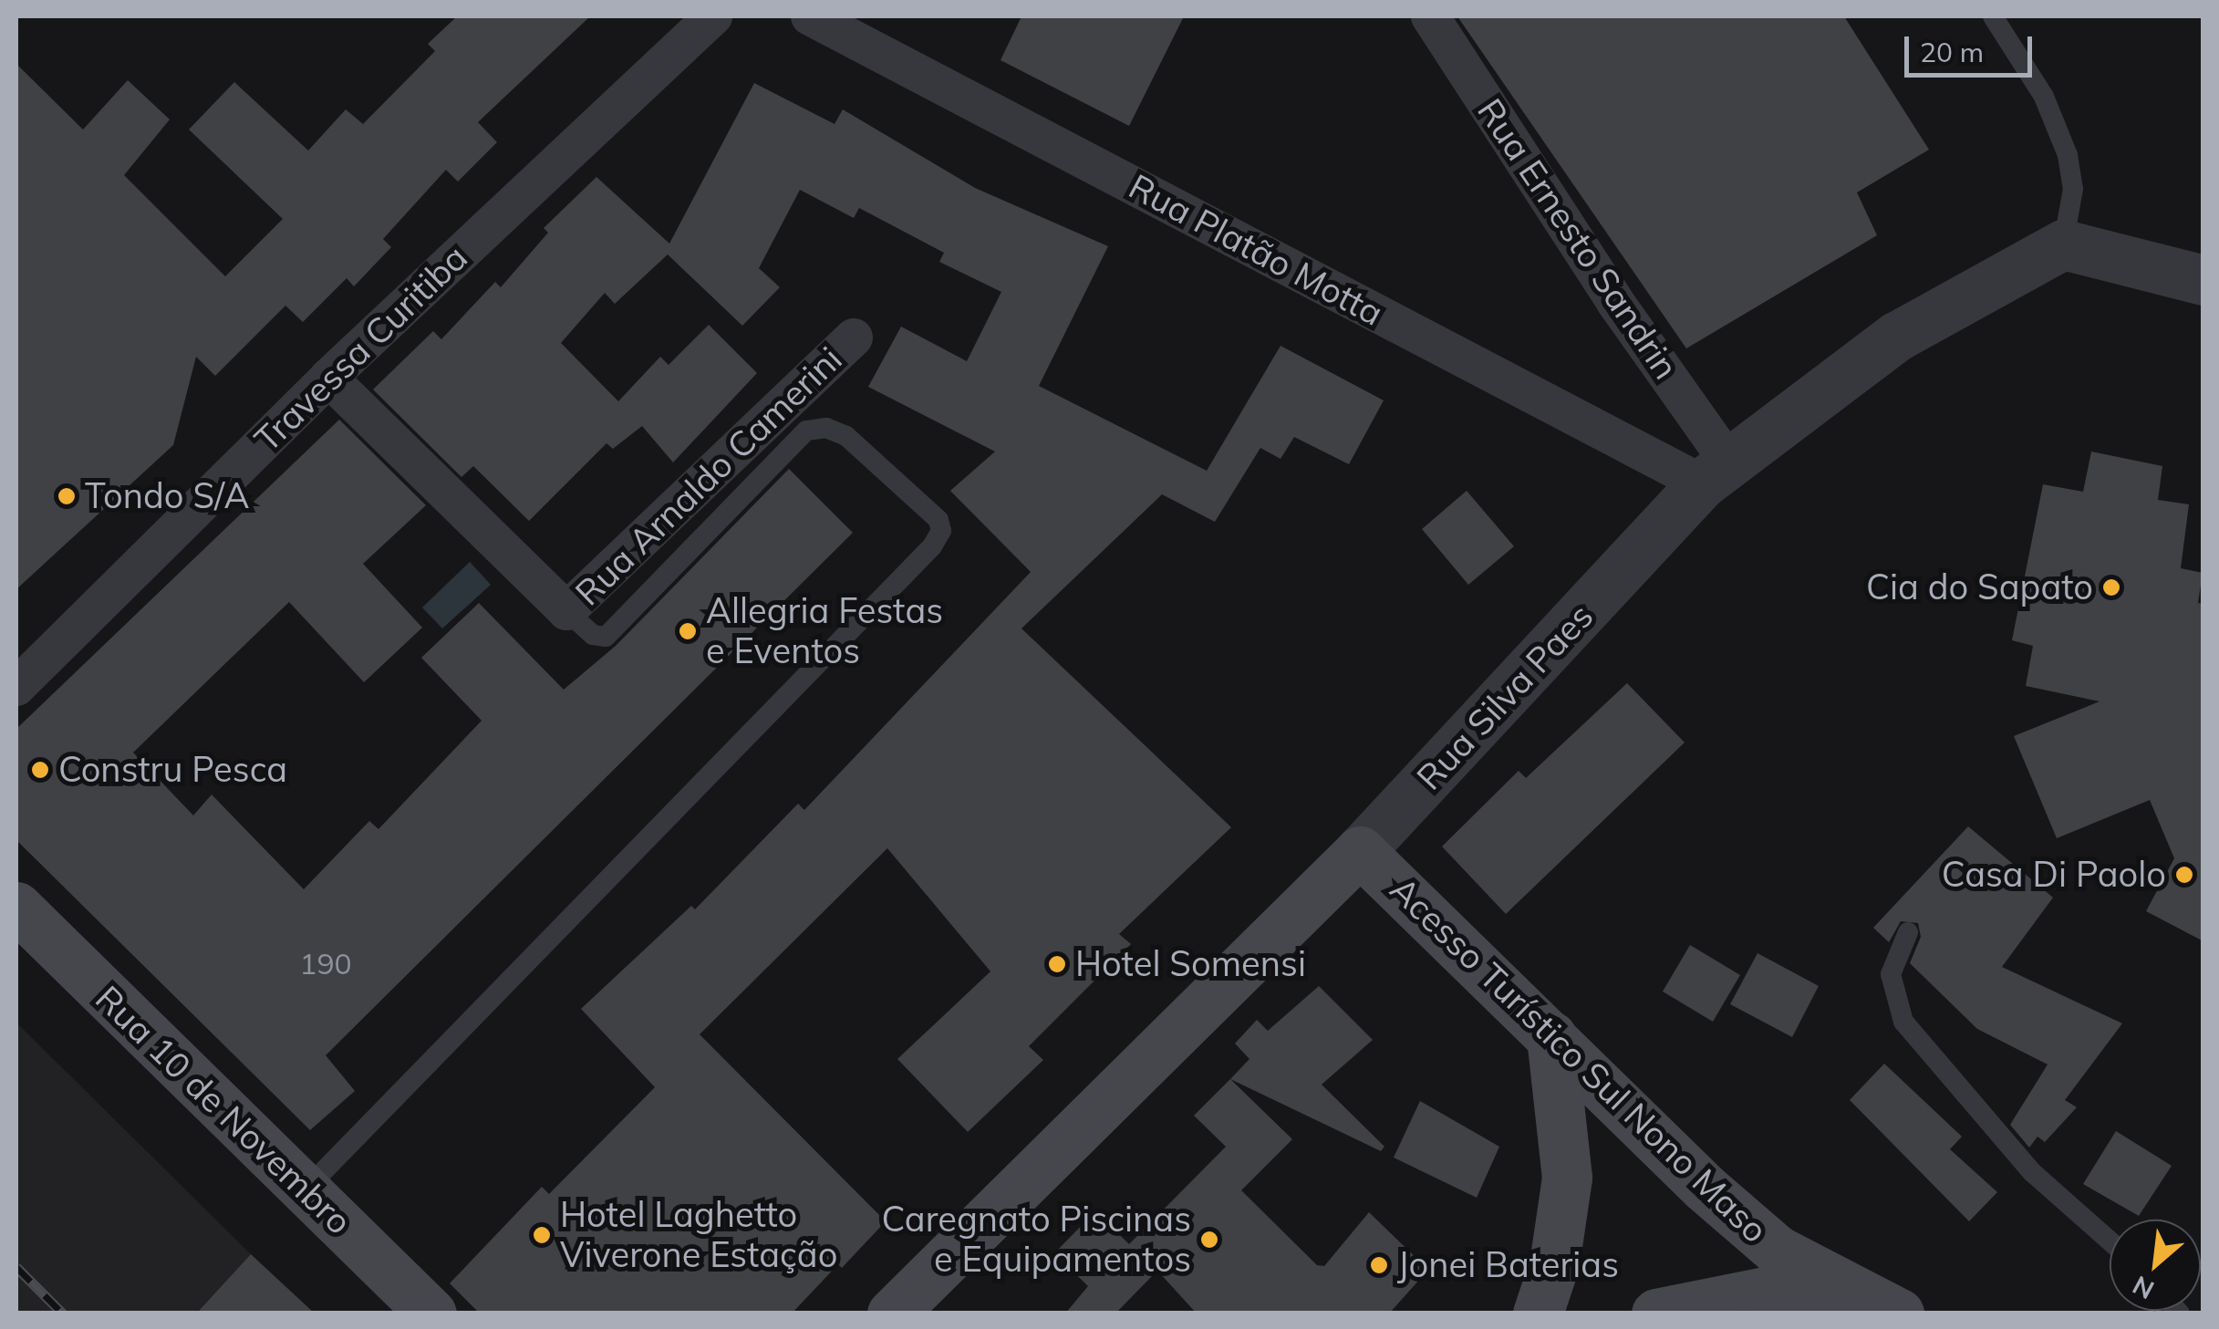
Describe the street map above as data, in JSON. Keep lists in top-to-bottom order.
{
  "streets": {
    "main road": ["Rua Silva Paes", "Acesso Turístico Sul Nono Maso", "Rua 10 de Novembro"],
    "street": [
      "Rua Ernesto Sandrin",
      "Rua Platão Motta",
      "Travessa Curitiba",
      "Rua Arnaldo Camerini"
    ]
  },
  "crossings": [
    ["Rua Ernesto Sandrin", "Rua Platão Motta"],
    ["Rua Ernesto Sandrin", "Rua Silva Paes"],
    ["Rua Platão Motta", "Rua Silva Paes"],
    ["Travessa Curitiba", "Rua Arnaldo Camerini"],
    ["Rua Silva Paes", "Acesso Turístico Sul Nono Maso"]
  ],
  "places": [
    "Tondo S/A",
    "Cia do Sapato",
    "Allegria Festas e Eventos",
    "Constru Pesca",
    "Casa Di Paolo",
    "Hotel Somensi",
    "Hotel Laghetto Viverone Estação",
    "Caregnato Piscinas e Equipamentos",
    "Jonei Baterias"
  ],
  "house_numbers": ["190"],
  "scale_bar": "20 m",
  "north": "bottom left"
}
